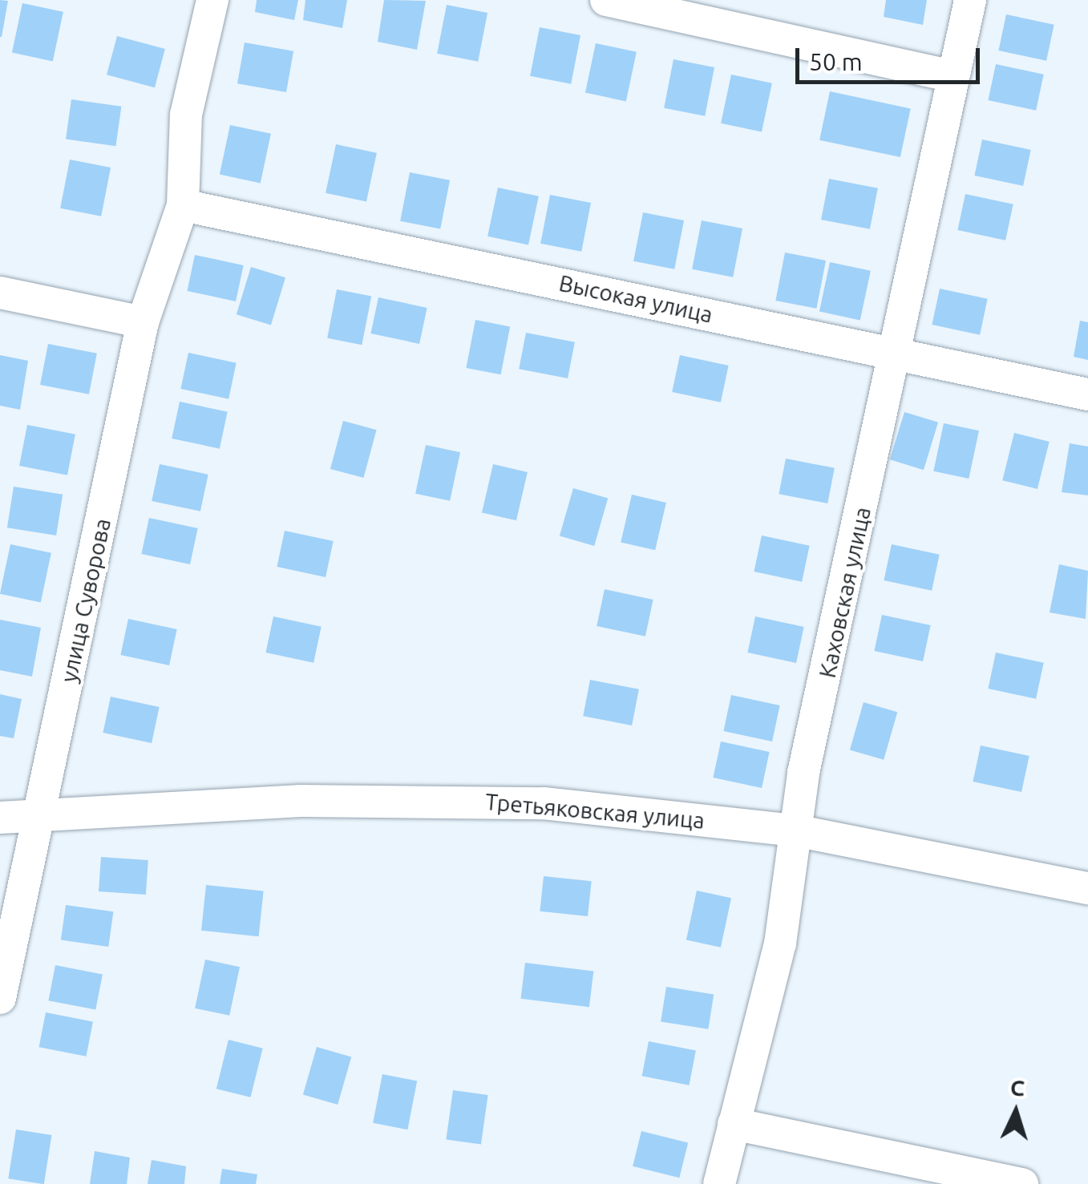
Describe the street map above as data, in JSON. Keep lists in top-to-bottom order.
{
  "streets": {
    "street": [
      "Высокая улица",
      "Каховская улица",
      "улица Суворова",
      "Третьяковская улица"
    ]
  },
  "crossings": [
    ["Высокая улица", "Каховская улица"],
    ["Высокая улица", "улица Суворова"],
    ["Каховская улица", "Третьяковская улица"],
    ["улица Суворова", "Третьяковская улица"]
  ],
  "scale_bar": "50 m",
  "north": "top"
}
